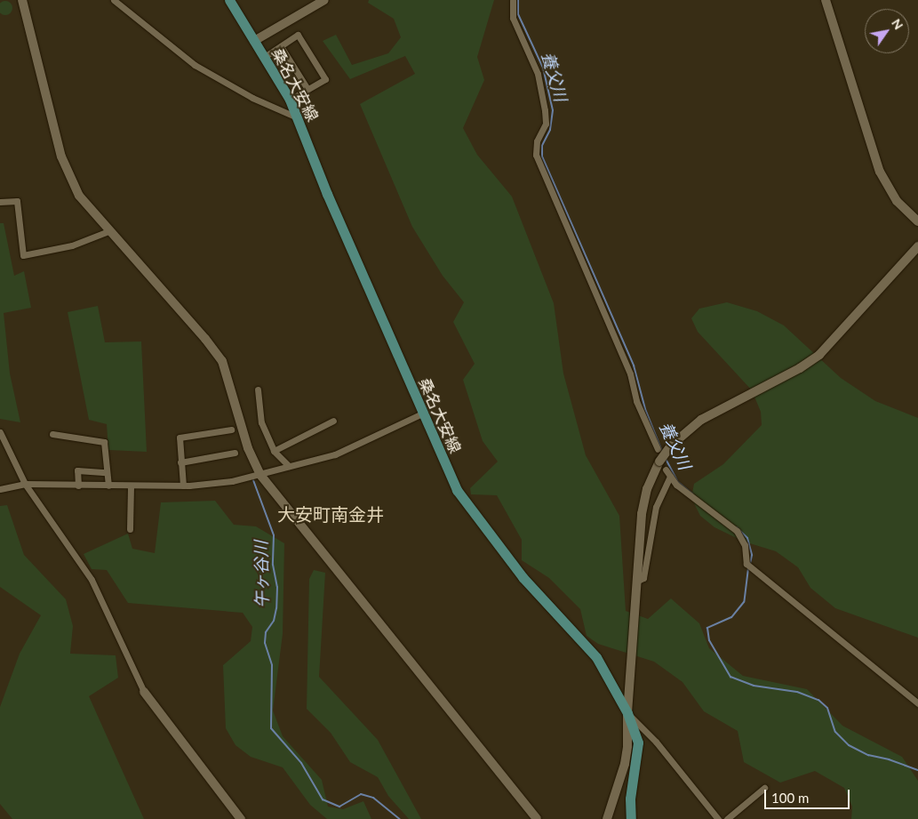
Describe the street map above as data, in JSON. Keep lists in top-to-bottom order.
{
  "streets": {
    "main road": ["桑名大安線"]
  },
  "districts": ["大安町南金井"],
  "water": ["養父川", "午ヶ谷川"],
  "scale_bar": "100 m",
  "north": "top right"
}
